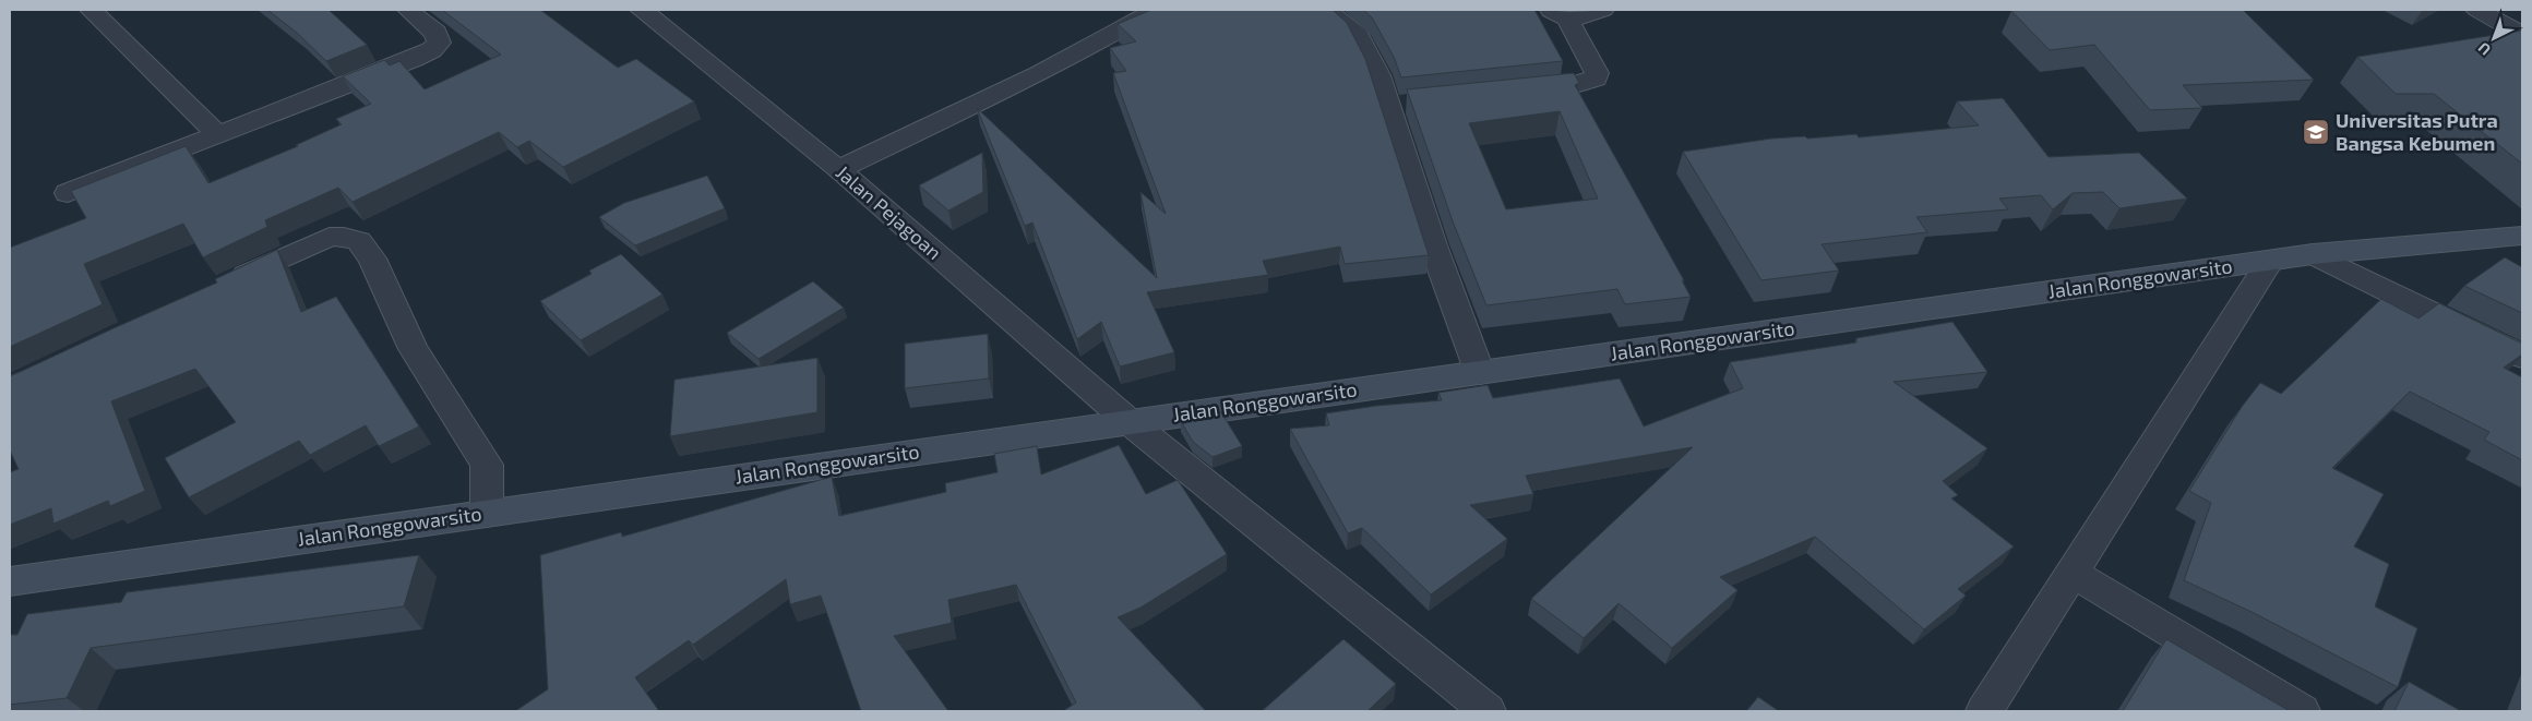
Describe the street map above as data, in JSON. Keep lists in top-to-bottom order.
{
  "streets": {
    "main road": ["Jalan Ronggowarsito"],
    "street": ["Jalan Pejagoan"]
  },
  "crossings": [
    ["Jalan Pejagoan", "Jalan Ronggowarsito"]
  ],
  "places": {
    "school or university": ["Universitas Putra Bangsa Kebumen"]
  },
  "north": "bottom left"
}
